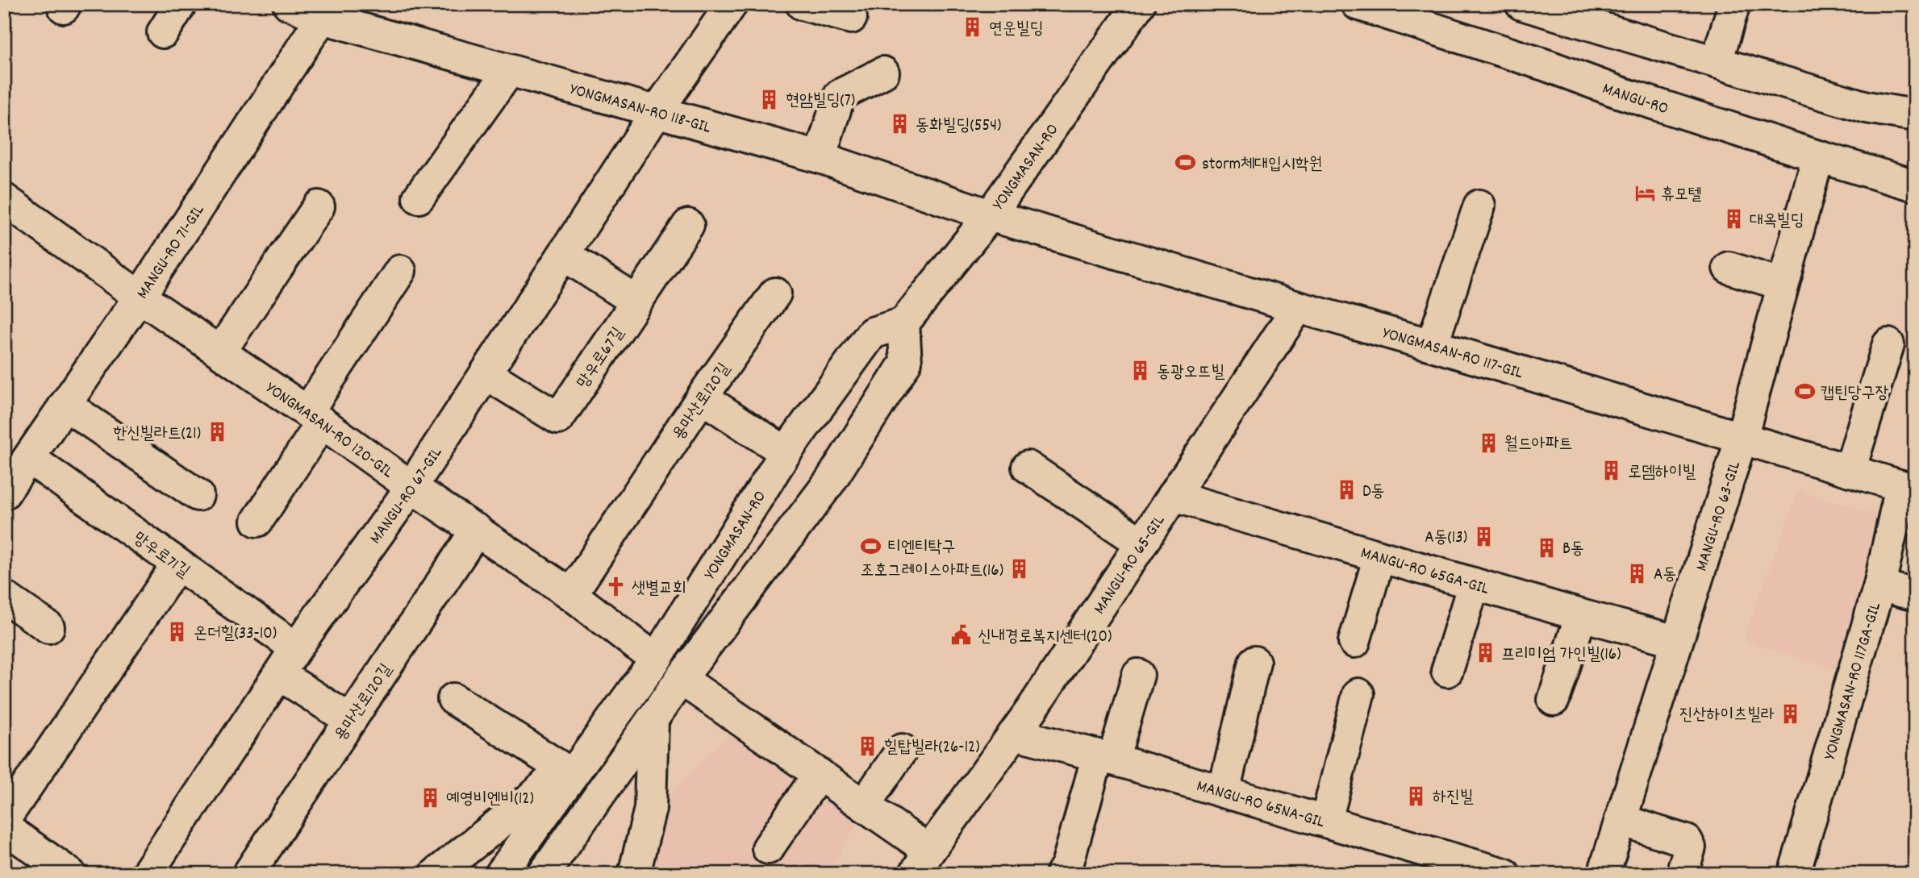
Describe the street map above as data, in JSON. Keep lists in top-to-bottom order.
{
  "streets": {
    "street": [
      "MANGU-RO",
      "YONGMASAN-RO 118-GIL",
      "YONGMASAN-RO",
      "MANGU-RO 71-GIL",
      "YONGMASAN-RO 117-GIL",
      "망우로67길",
      "용마산로120길",
      "YONGMASAN-RO 120-GIL",
      "MANGU-RO 67-GIL",
      "MANGU-RO 63-GIL",
      "망우로71길",
      "MANGU-RO 65-GIL",
      "MANGU-RO 65GA-GIL",
      "YONGMASAN-RO 117GA-GIL",
      "MANGU-RO 65NA-GIL"
    ]
  },
  "crossings": [
    ["MANGU-RO", "MANGU-RO 63-GIL"],
    ["YONGMASAN-RO 118-GIL", "YONGMASAN-RO"],
    ["YONGMASAN-RO 118-GIL", "MANGU-RO 71-GIL"],
    ["YONGMASAN-RO 118-GIL", "YONGMASAN-RO 117-GIL"],
    ["YONGMASAN-RO 118-GIL", "MANGU-RO 67-GIL"],
    ["YONGMASAN-RO", "YONGMASAN-RO 117-GIL"],
    ["YONGMASAN-RO", "YONGMASAN-RO 120-GIL"],
    ["MANGU-RO 71-GIL", "YONGMASAN-RO 120-GIL"],
    ["MANGU-RO 71-GIL", "망우로71길"],
    ["YONGMASAN-RO 117-GIL", "MANGU-RO 63-GIL"],
    ["YONGMASAN-RO 117-GIL", "MANGU-RO 65-GIL"],
    ["YONGMASAN-RO 117-GIL", "YONGMASAN-RO 117GA-GIL"],
    ["망우로67길", "MANGU-RO 67-GIL"],
    ["용마산로120길", "YONGMASAN-RO 120-GIL"],
    ["YONGMASAN-RO 120-GIL", "MANGU-RO 67-GIL"],
    ["MANGU-RO 67-GIL", "망우로71길"],
    ["MANGU-RO 63-GIL", "MANGU-RO 65GA-GIL"],
    ["MANGU-RO 65-GIL", "MANGU-RO 65GA-GIL"],
    ["MANGU-RO 65-GIL", "MANGU-RO 65NA-GIL"]
  ],
  "places": {
    "building": [
      "연운빌딩",
      "현암빌딩(7)",
      "동화빌딩(554)",
      "대옥빌딩",
      "동광오뜨빌",
      "한신빌라트(21)",
      "월드아파트",
      "로뎀하이빌",
      "D동",
      "A동(13)",
      "B동",
      "조호그레이스아파트(16)",
      "A동",
      "온더힐(33-10)",
      "프리미엄 가인빌(16)",
      "진산하이츠빌라",
      "힐탑빌라(26-12)",
      "하진빌",
      "예영비엔비(12)"
    ],
    "sports": ["storm체대입시학원", "캡틴당구장", "티엔티탁구"],
    "hotel": ["휴모텔"],
    "church": ["샛별교회"],
    "public building": ["신내경로복지센터(20)"]
  }
}
